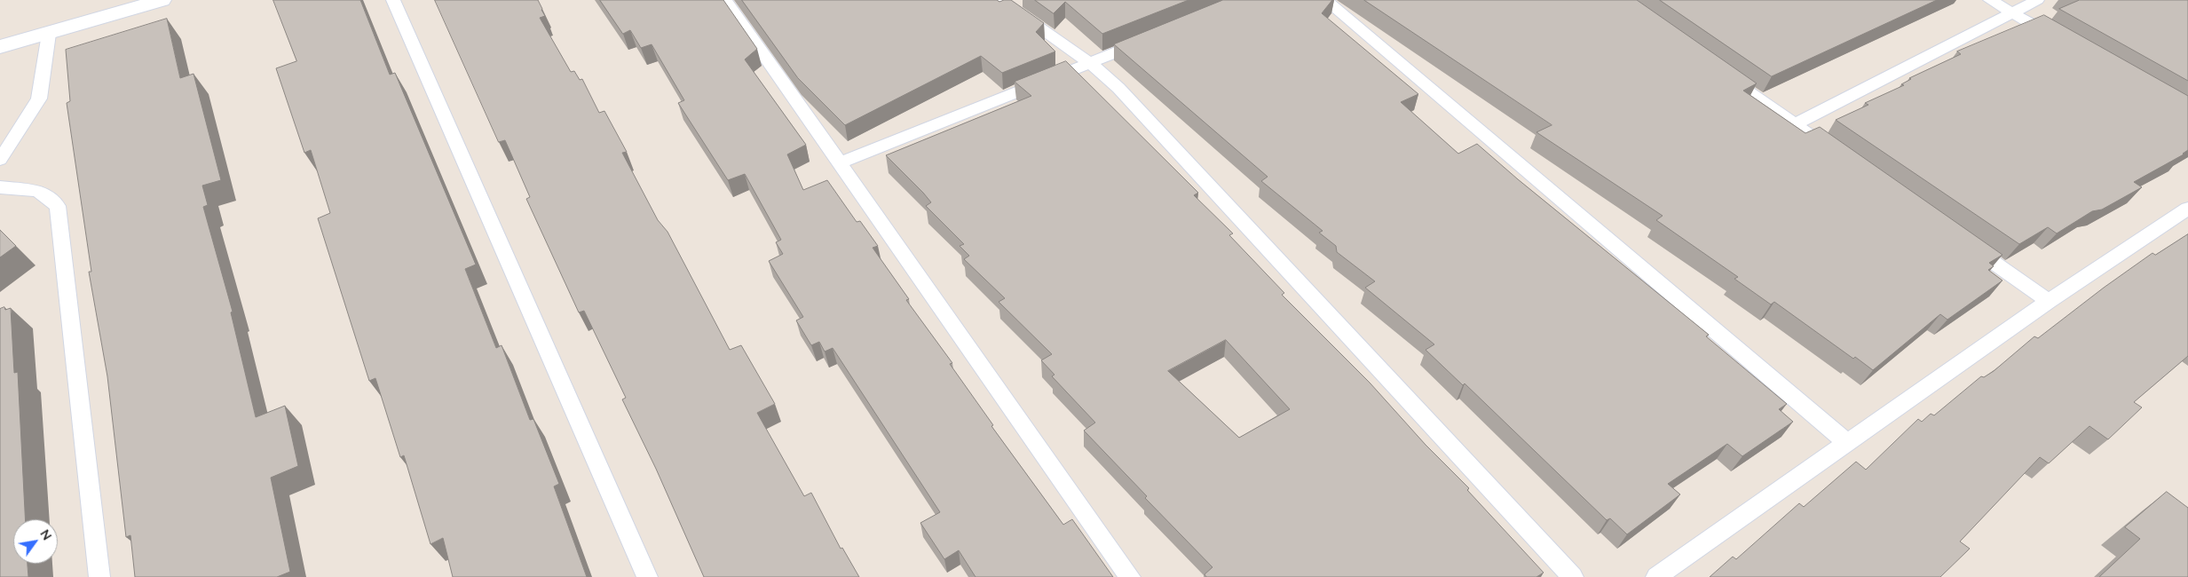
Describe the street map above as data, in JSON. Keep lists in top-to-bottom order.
{
  "north": "top right"
}
